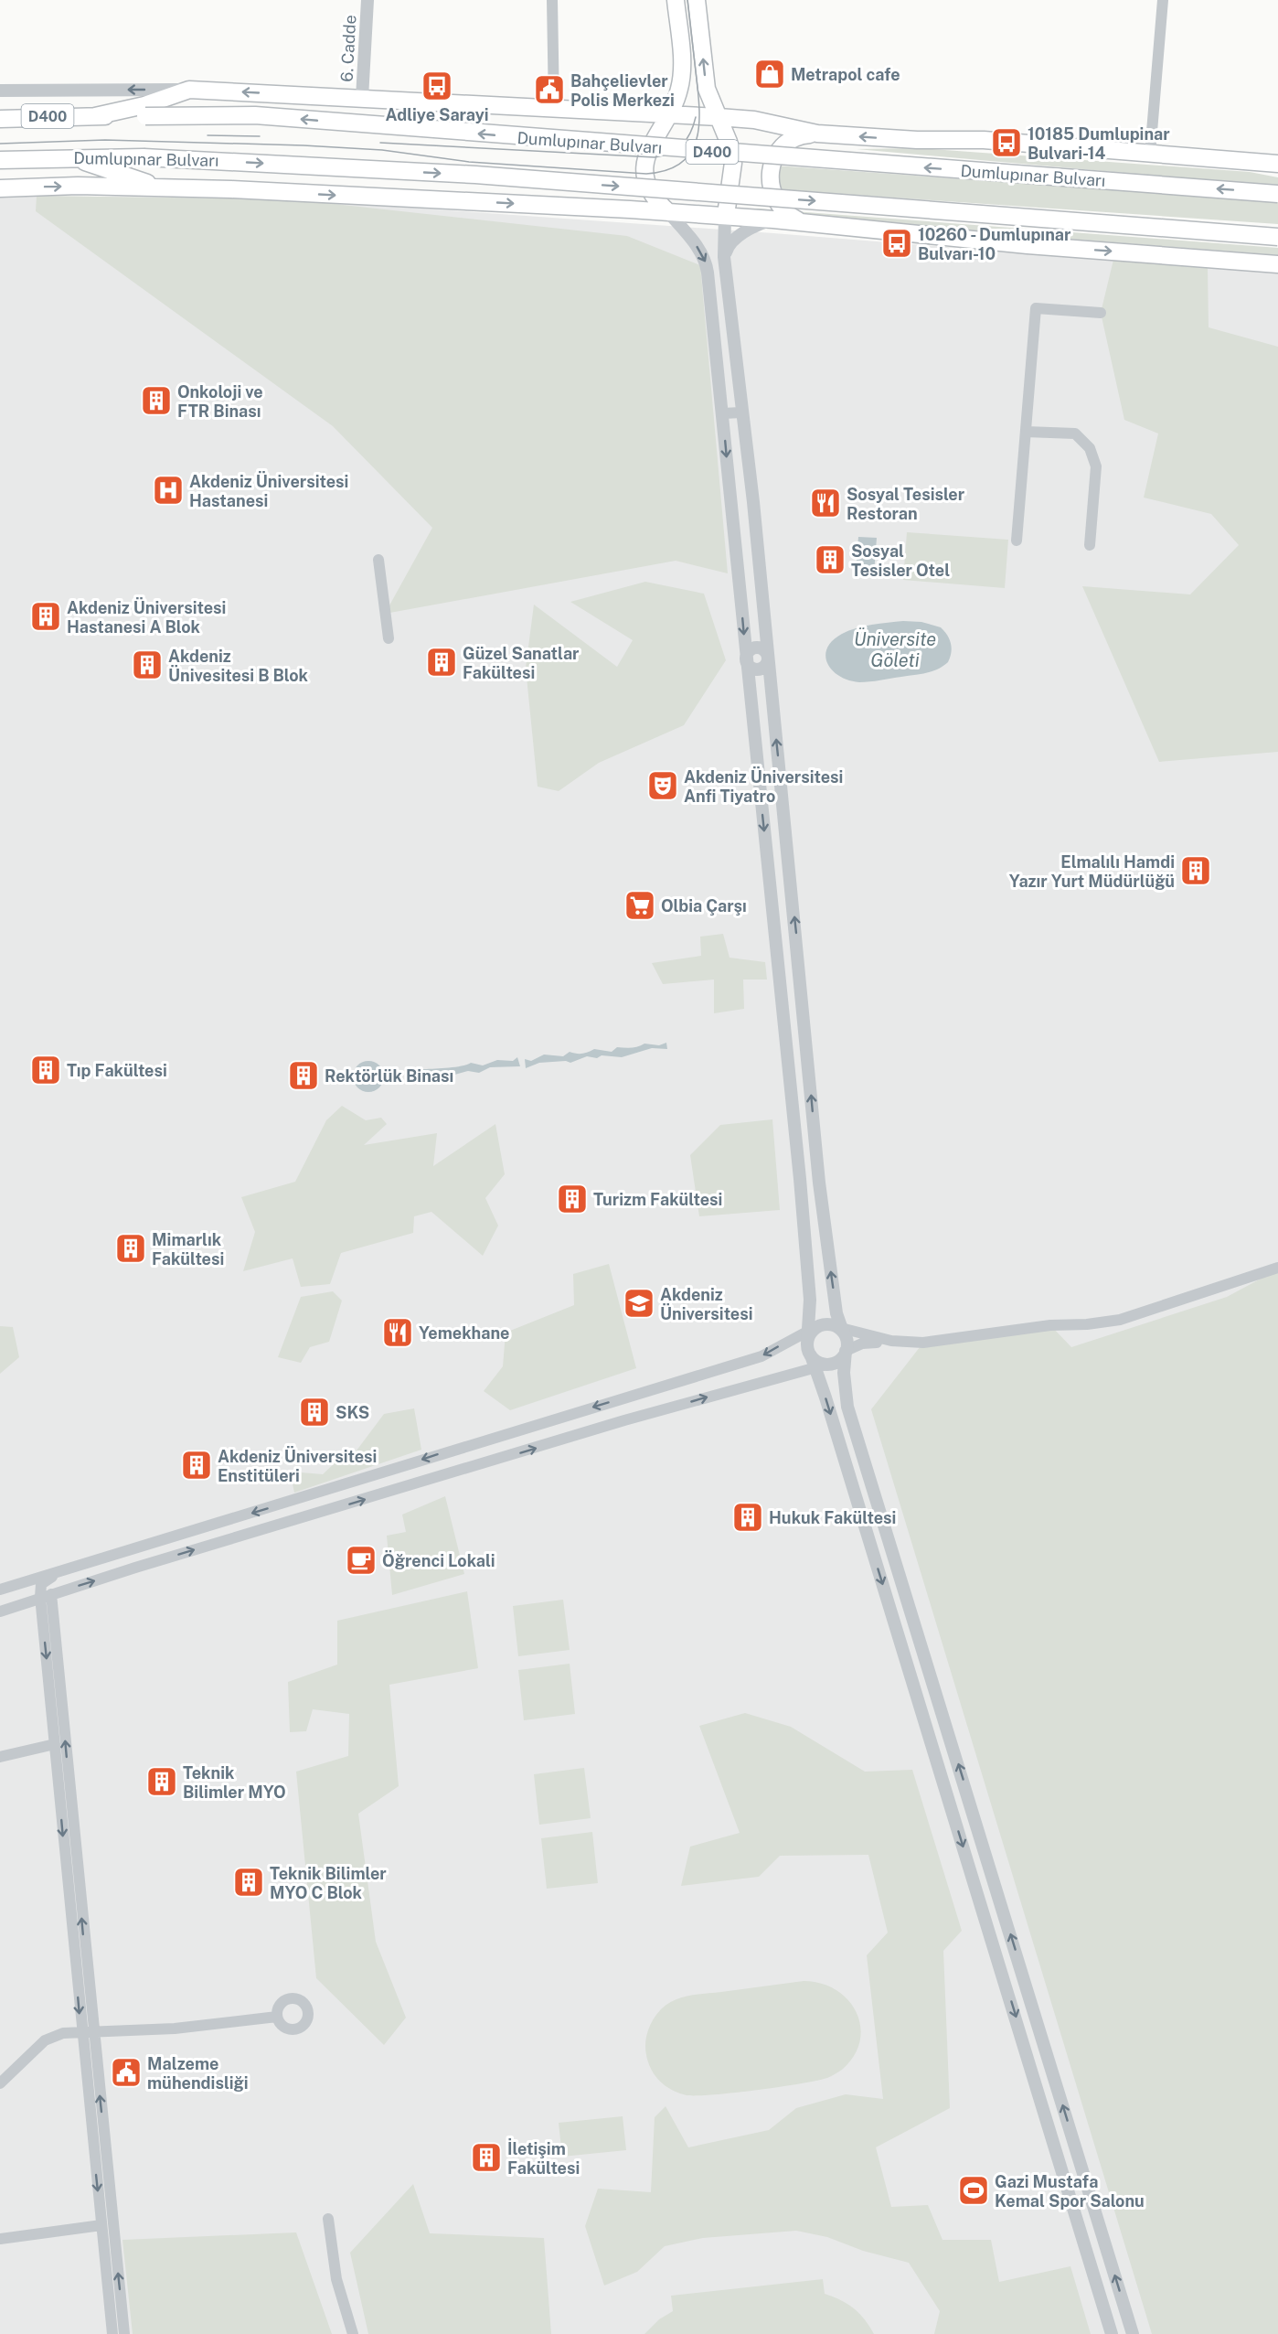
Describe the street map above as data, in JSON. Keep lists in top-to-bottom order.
{
  "streets": {
    "main road": ["D400", "Dumlupınar Bulvarı"],
    "street": ["6. Cadde"]
  },
  "water": ["Üniversite Göleti"],
  "places": {
    "shop": ["Metrapol cafe"],
    "bus stop": ["Adliye Sarayi", "10185 Dumlupinar Bulvari-14", "10260 - Dumlupınar Bulvarı-10"],
    "public building": ["Bahçelievler Polis Merkezi", "Malzeme mühendisliği"],
    "building": [
      "Onkoloji ve FTR Binası",
      "Sosyal Tesisler Otel",
      "Akdeniz Üniversitesi Hastanesi A Blok",
      "Güzel Sanatlar Fakültesi",
      "Akdeniz Ünivesitesi B Blok",
      "Elmalılı Hamdi Yazır Yurt Müdürlüğü",
      "Tıp Fakültesi",
      "Rektörlük Binası",
      "Turizm Fakültesi",
      "Mimarlık Fakültesi",
      "SKS",
      "Akdeniz Üniversitesi Enstitüleri",
      "Hukuk Fakültesi",
      "Teknik Bilimler MYO",
      "Teknik Bilimler MYO C Blok",
      "İletişim Fakültesi"
    ],
    "hospital": ["Akdeniz Üniversitesi Hastanesi"],
    "restaurant": ["Sosyal Tesisler Restoran", "Yemekhane"],
    "theatre": ["Akdeniz Üniversitesi Anfi Tiyatro"],
    "supermarket": ["Olbia Çarşı"],
    "school or university": ["Akdeniz Üniversitesi"],
    "cafe": ["Öğrenci Lokali"],
    "sports": ["Gazi Mustafa Kemal Spor Salonu"]
  }
}
